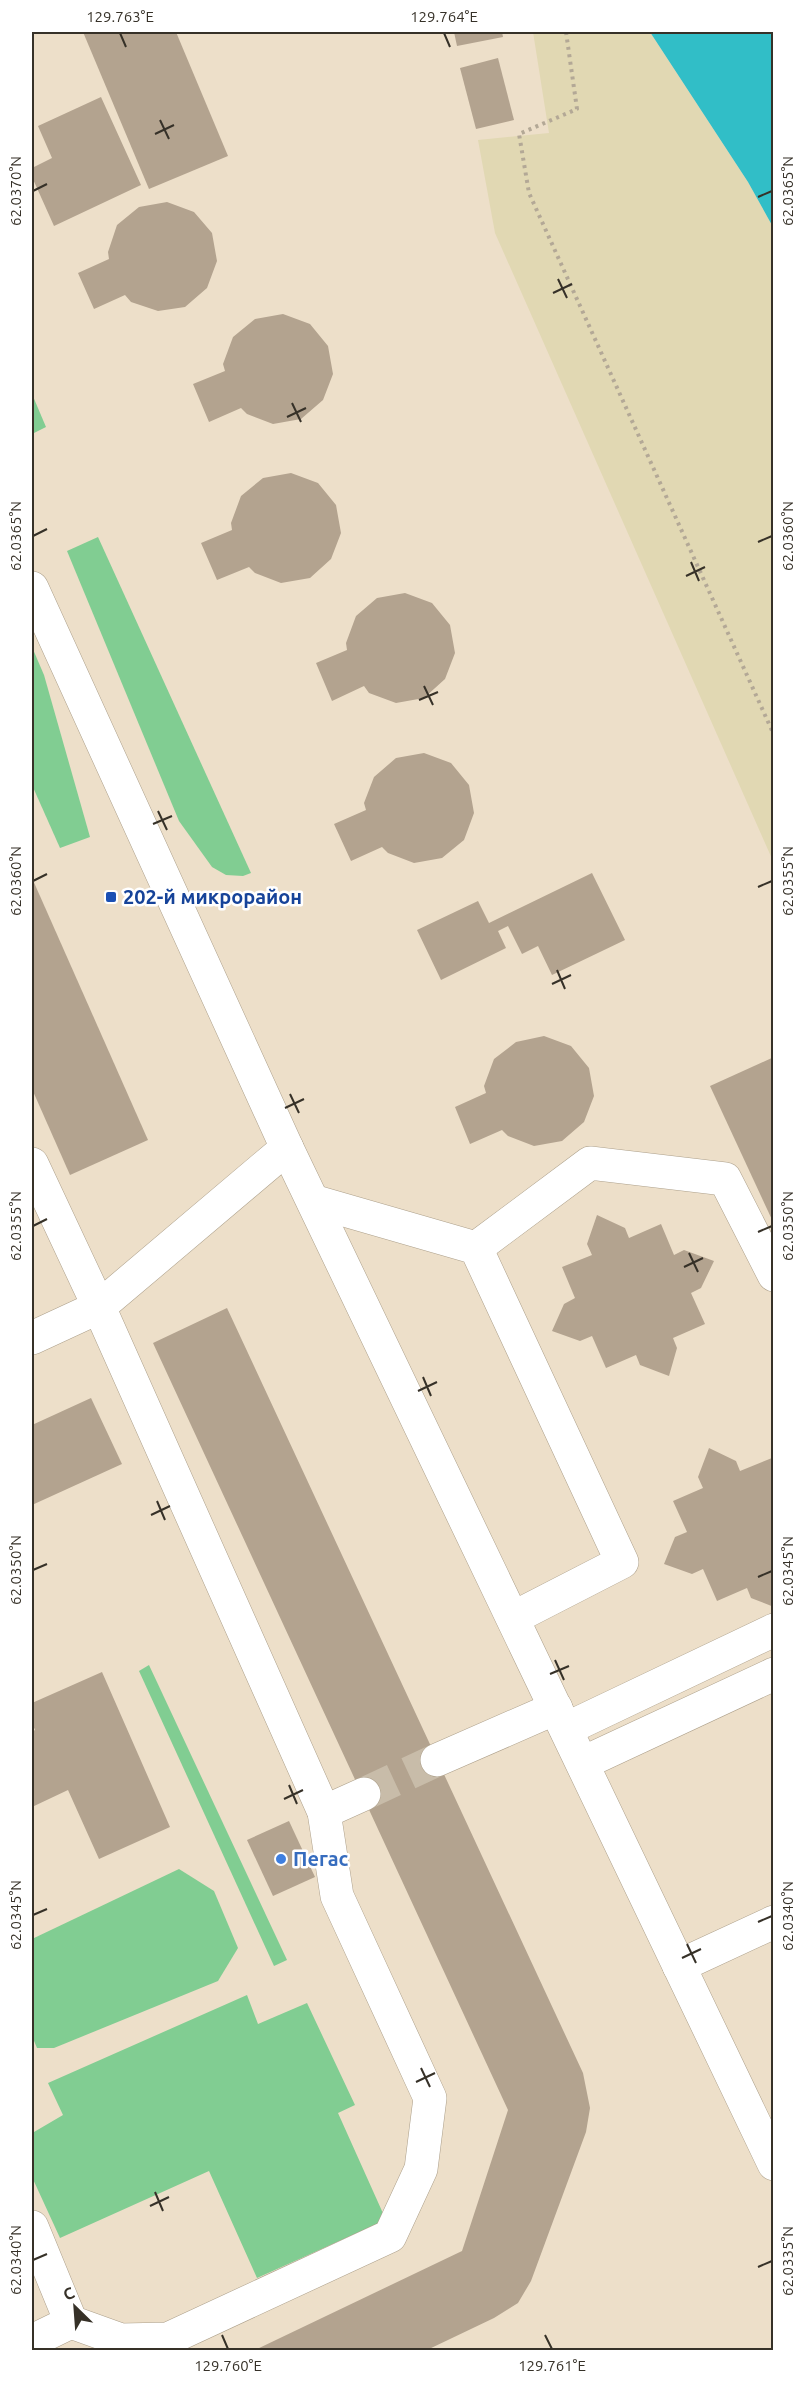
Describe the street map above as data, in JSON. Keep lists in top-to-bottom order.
{
  "places": {
    "transit": ["202-й микрорайон"],
    "other": ["Пегас"]
  },
  "north": "top left",
  "coordinates": [
    "129.763°E",
    "129.764°E",
    "62.0370°N",
    "62.0365°N",
    "62.0360°N",
    "62.0355°N",
    "62.0350°N",
    "62.0345°N",
    "62.0340°N",
    "62.0335°N",
    "129.760°E",
    "129.761°E"
  ]
}
